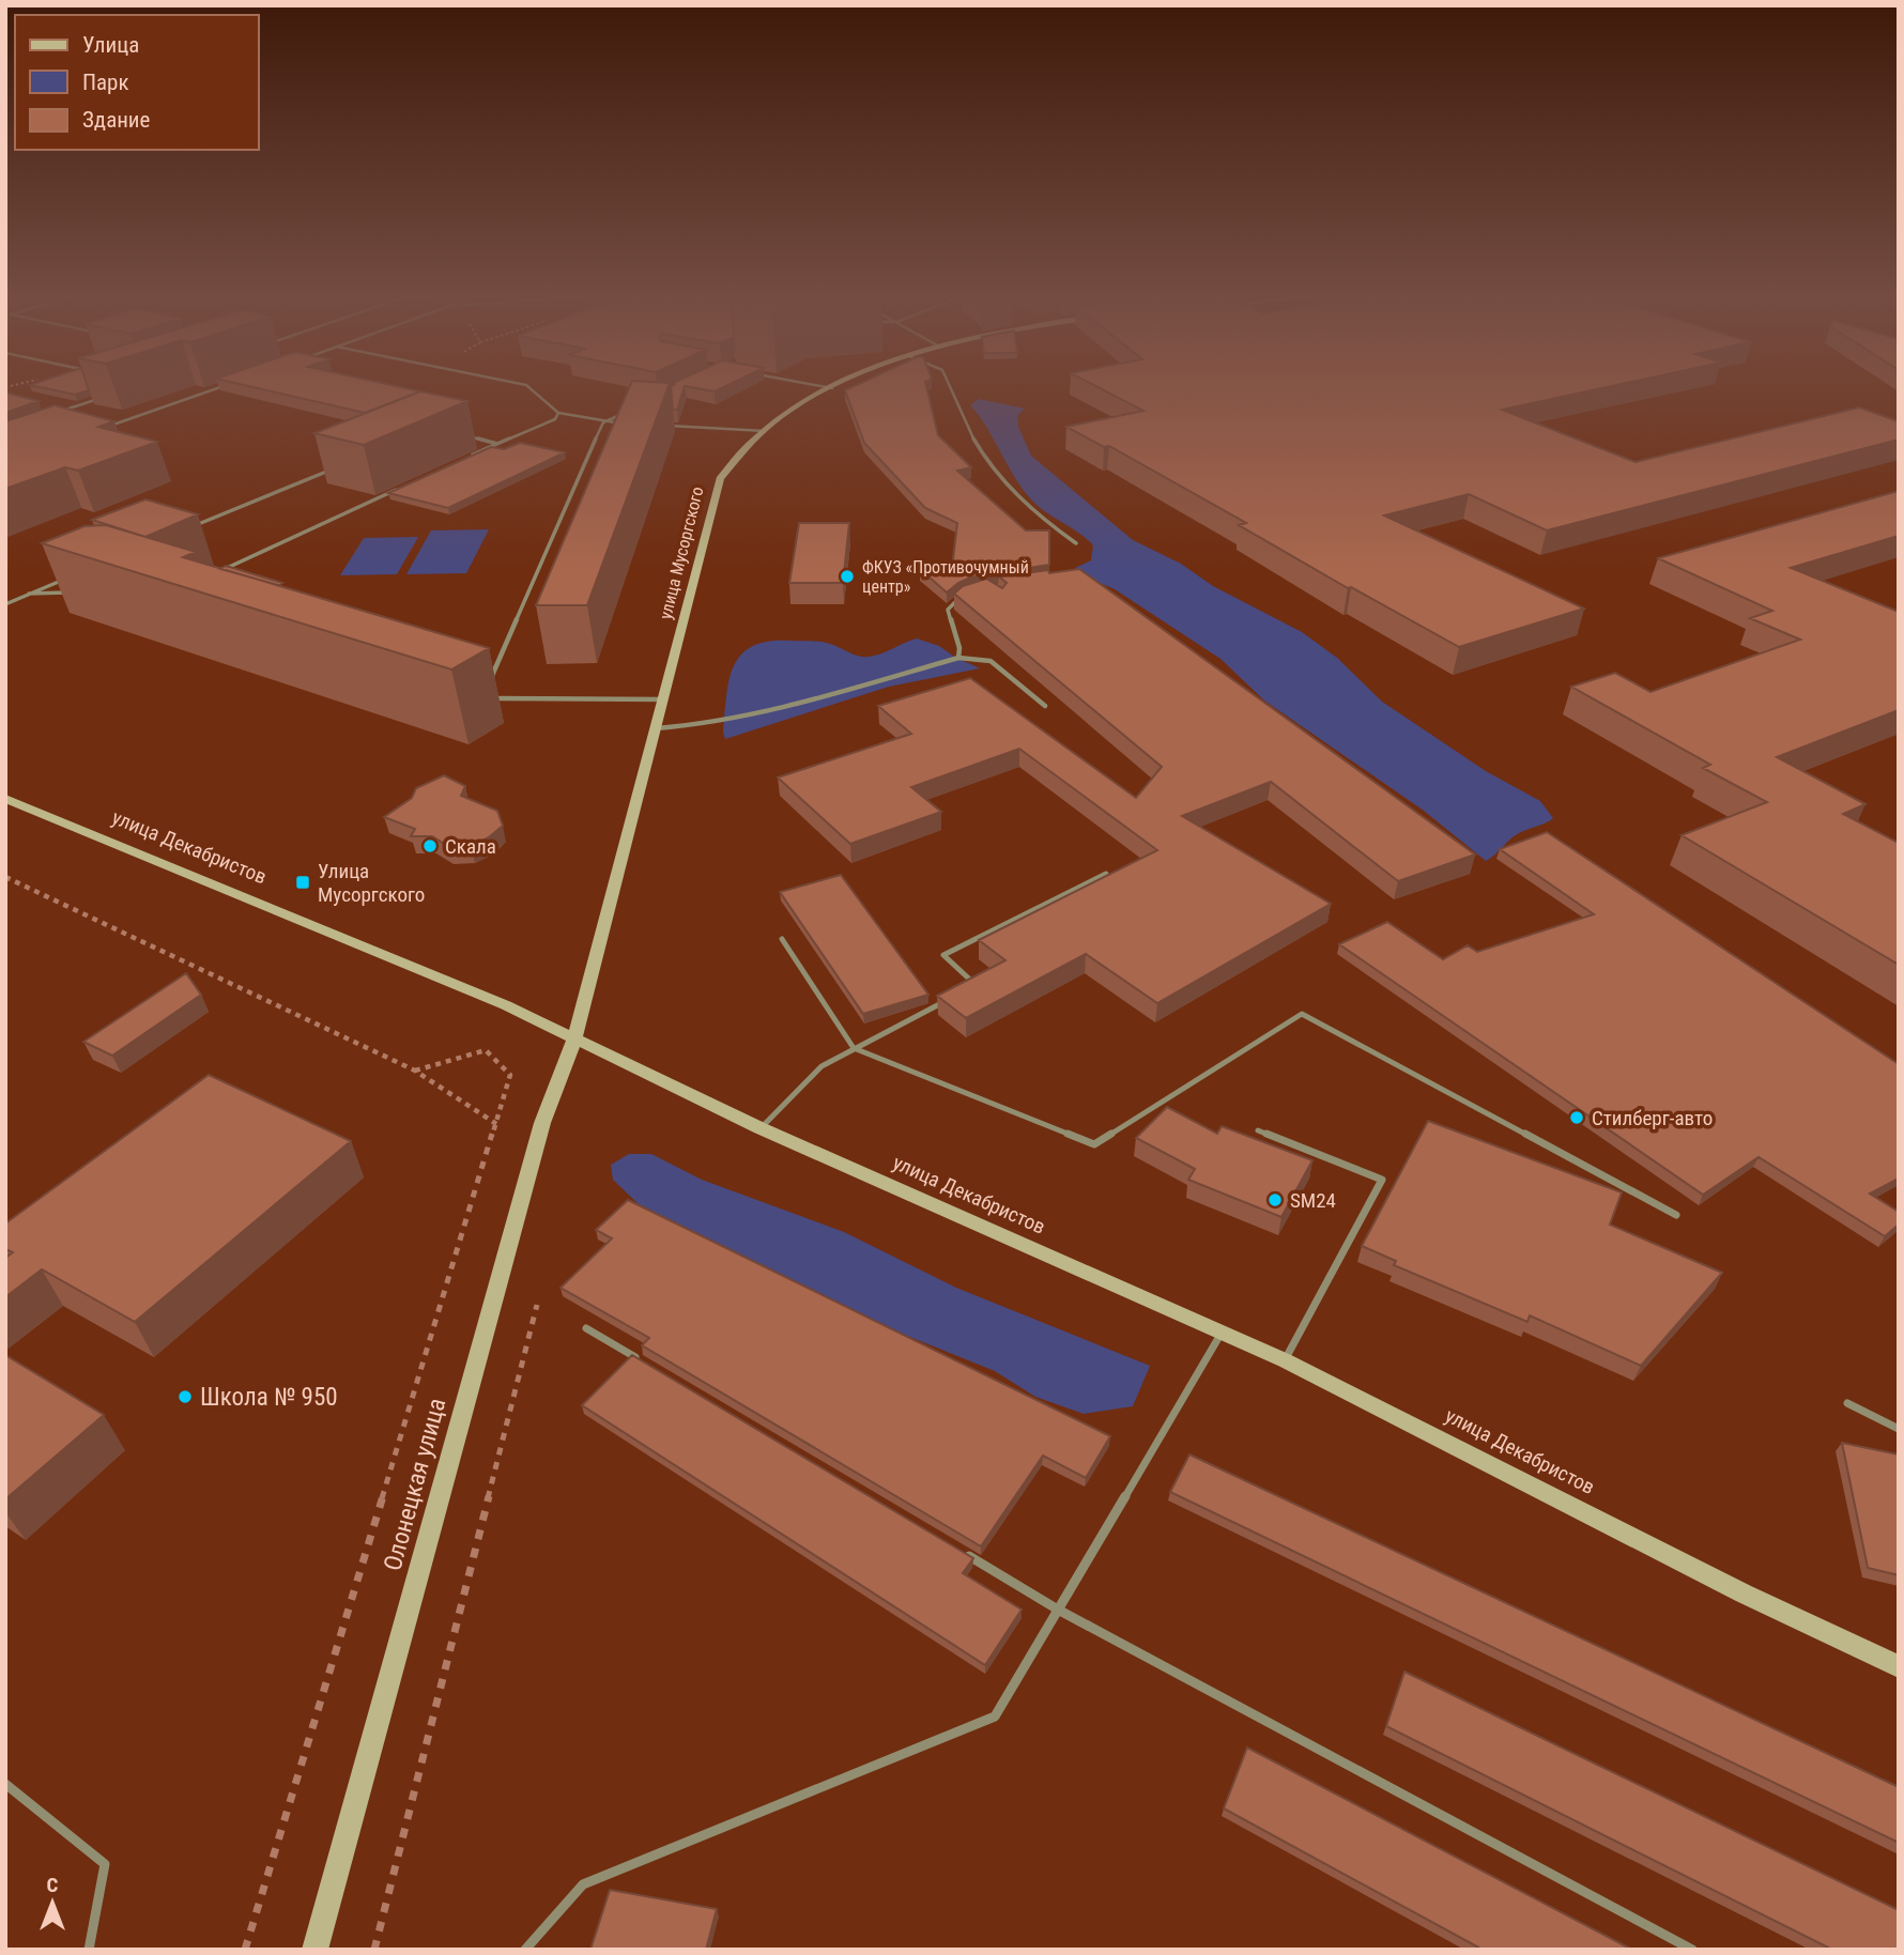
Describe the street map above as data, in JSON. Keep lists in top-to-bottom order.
{
  "streets": {
    "street": ["улица Мусоргского", "улица Декабристов", "Олонецкая улица"]
  },
  "crossings": [
    ["улица Мусоргского", "улица Декабристов"],
    ["улица Мусоргского", "Олонецкая улица"],
    ["улица Декабристов", "Олонецкая улица"]
  ],
  "places": {
    "other": [
      "ФКУЗ «Противочумный центр»",
      "Скала",
      "Стилберг-авто",
      "SM24",
      "Школа № 950"
    ],
    "transit": ["Улица Мусоргского"]
  },
  "legend": ["Улица", "Парк", "Здание"],
  "north": "top"
}
